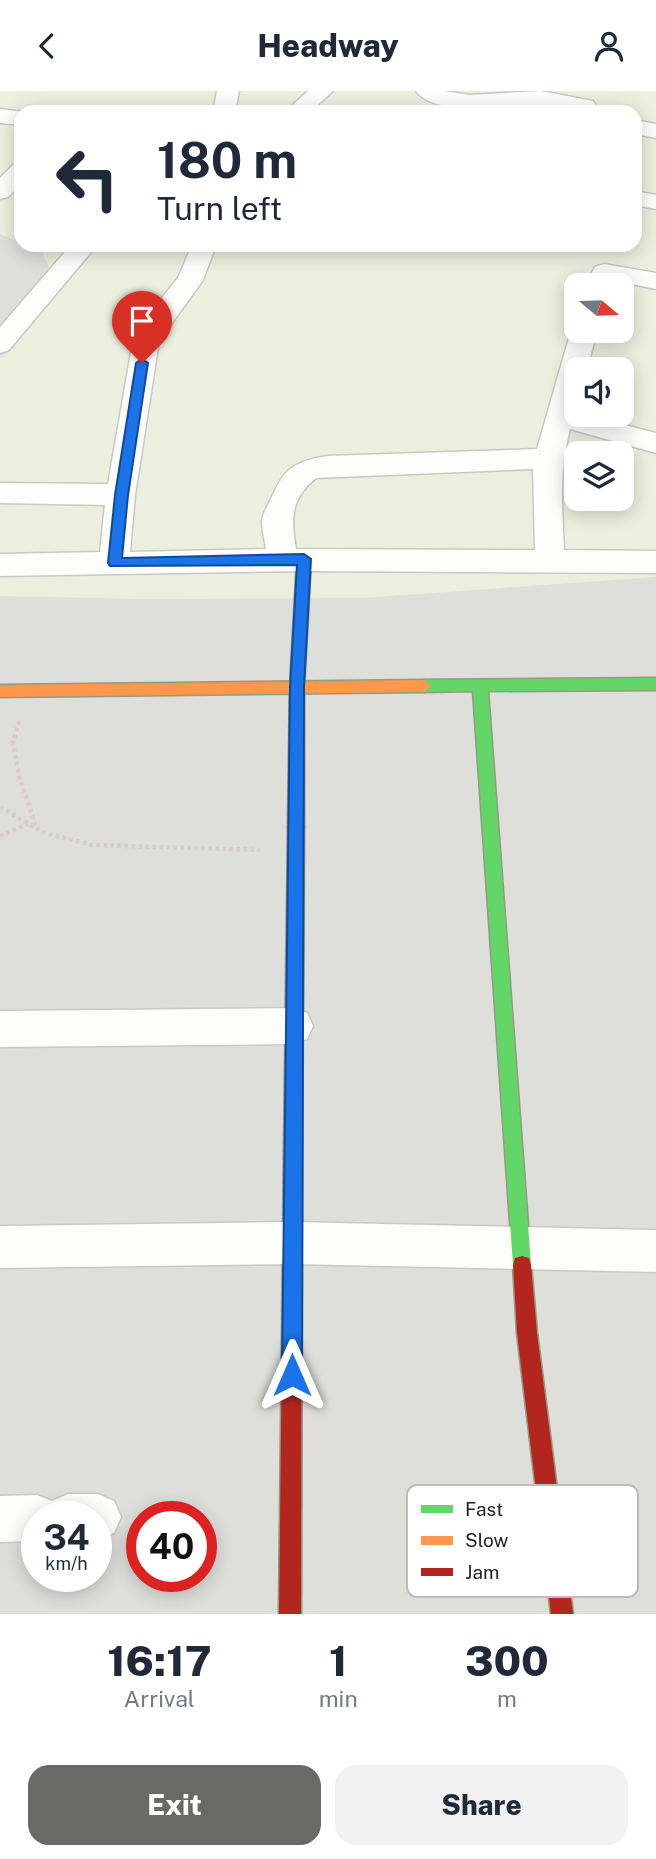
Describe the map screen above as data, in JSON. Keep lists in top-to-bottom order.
{
  "legend": ["Fast", "Slow", "Jam"],
  "north": "right",
  "page": {
    "header": "Headway",
    "turn": ["180 m", "Turn left"],
    "speed": "34 km/h",
    "limit": "40",
    "eta": [
      "16:17",
      "Arrival",
      "1",
      "min",
      "300",
      "m"
    ],
    "buttons": ["Exit", "Share"]
  }
}
